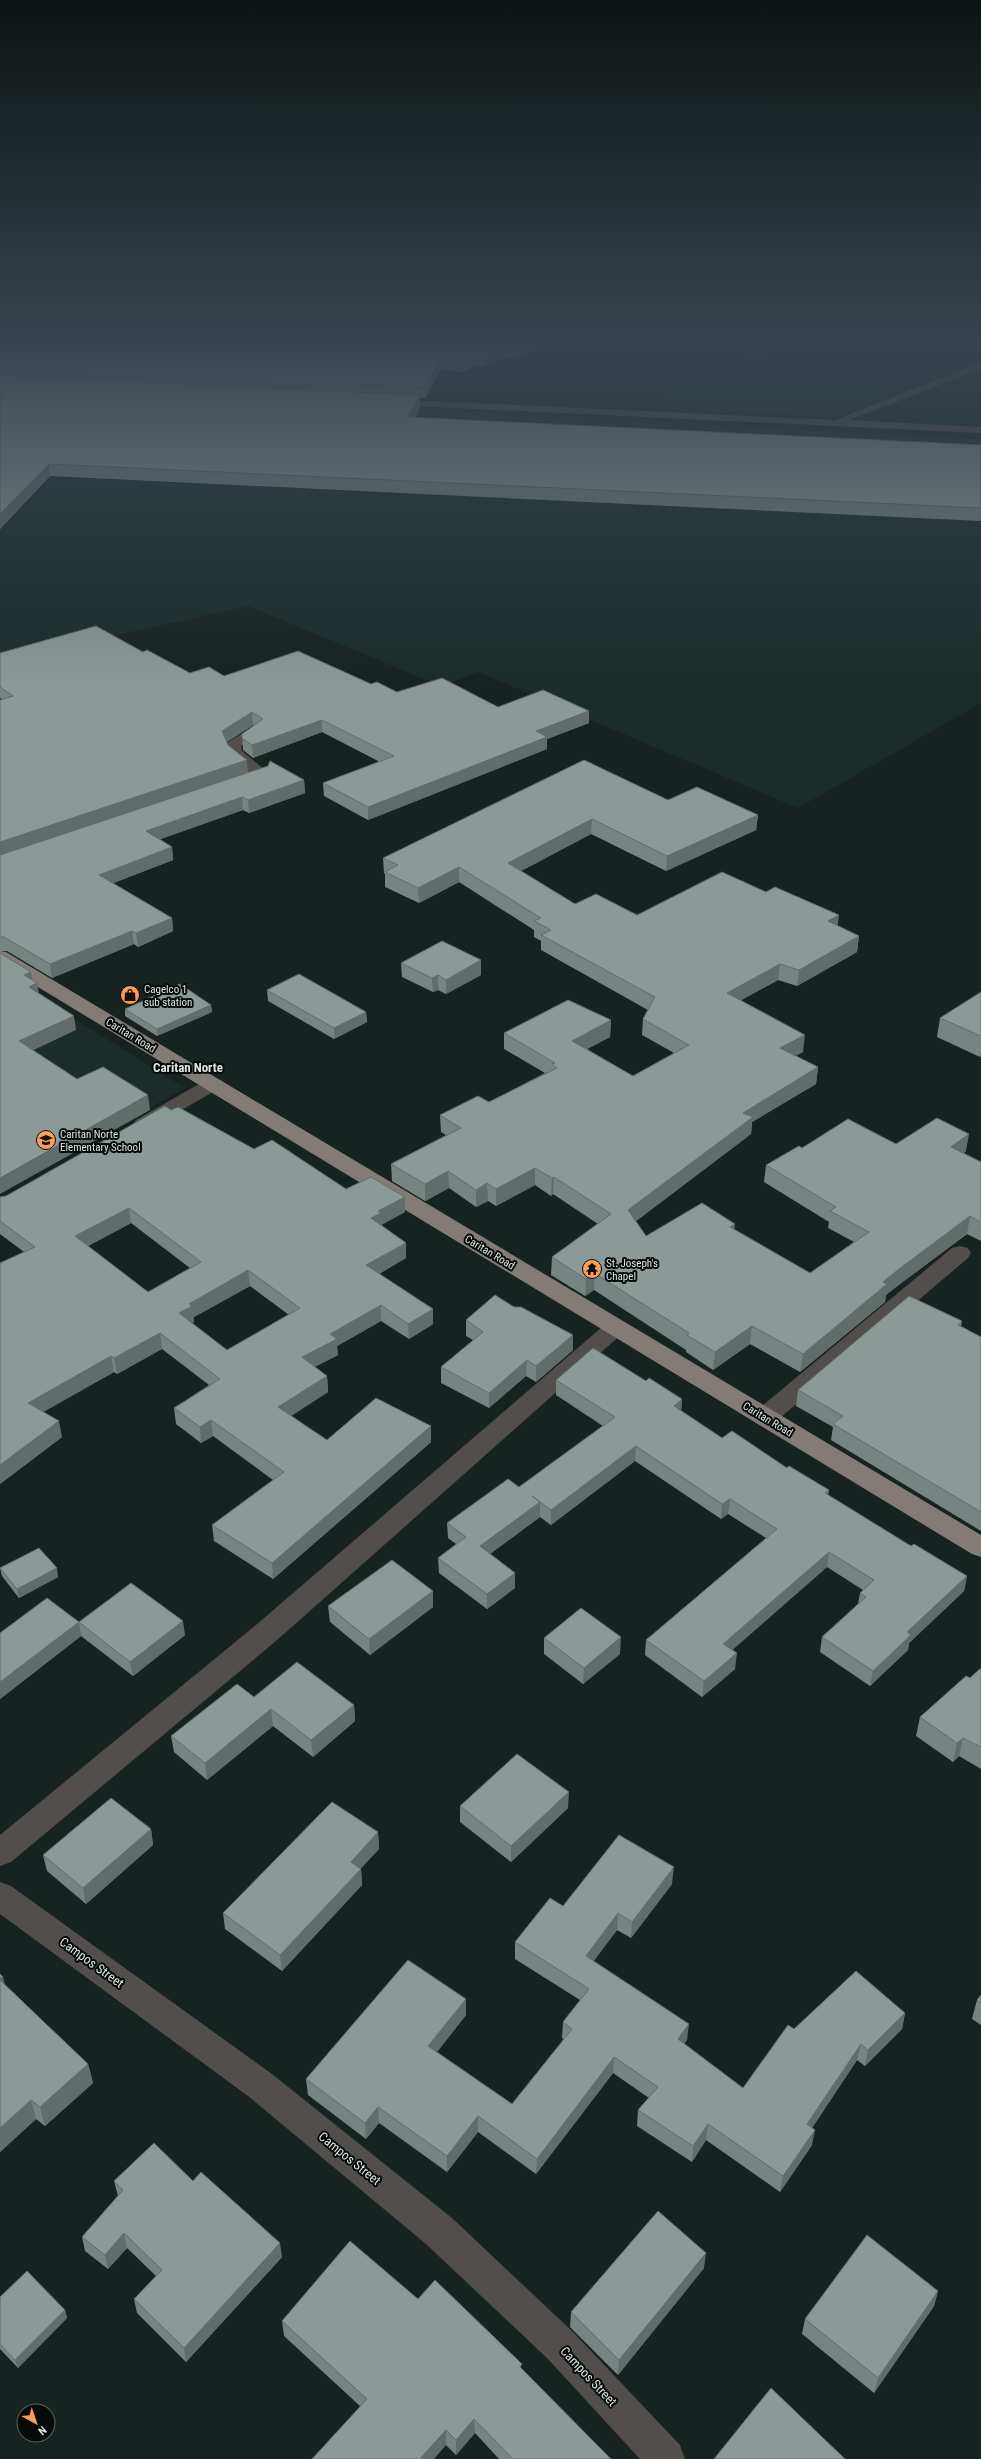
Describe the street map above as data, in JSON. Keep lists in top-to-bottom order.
{
  "streets": {
    "main road": ["Caritan Road"],
    "street": ["Campos Street"]
  },
  "districts": ["Caritan Norte"],
  "places": {
    "shop": ["Cagelco 1 sub station"],
    "school or university": ["Caritan Norte Elementary School"],
    "temple": ["St. Joseph's Chapel"]
  },
  "north": "bottom right"
}
